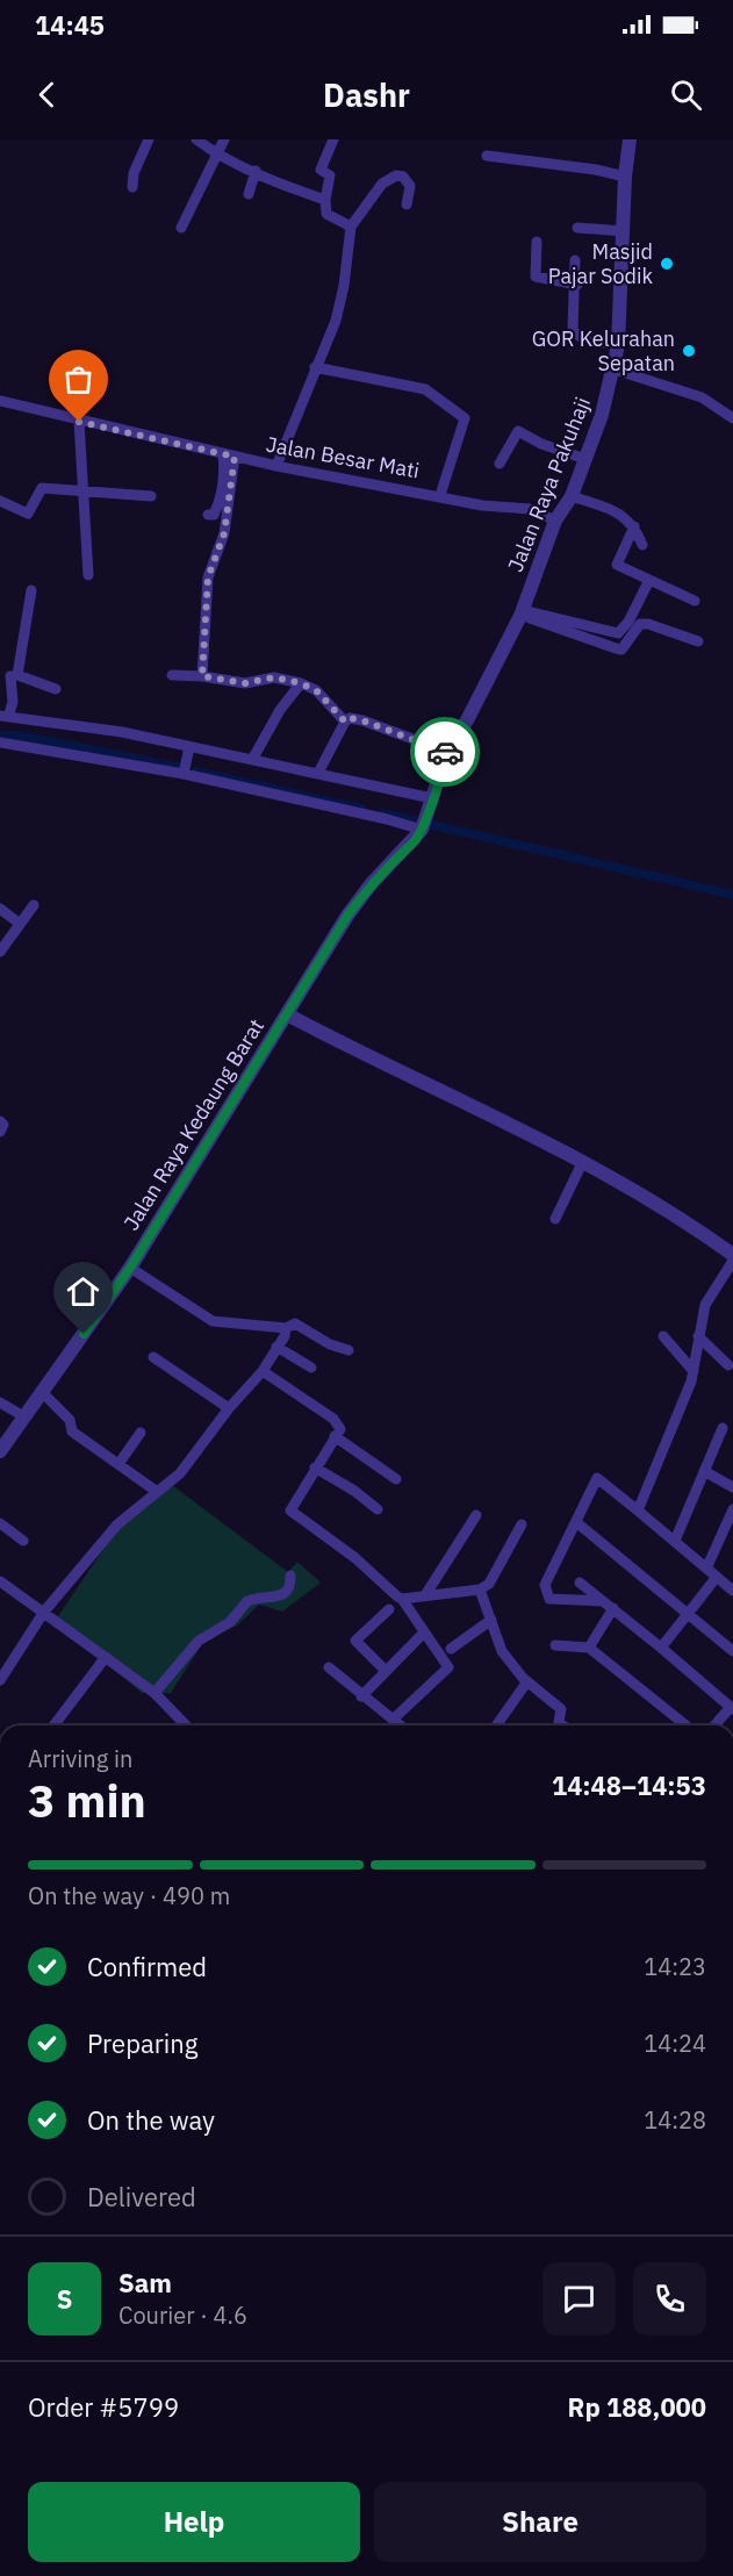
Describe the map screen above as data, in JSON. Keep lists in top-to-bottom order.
{
  "streets": {
    "street": ["Jalan Besar Mati", "Jalan Raya Pakuhaji", "Jalan Raya Kedaung Barat"]
  },
  "crossings": [
    ["Jalan Besar Mati", "Jalan Raya Pakuhaji"],
    ["Jalan Raya Pakuhaji", "Jalan Raya Kedaung Barat"]
  ],
  "places": ["Masjid Pajar Sodik", "GOR Kelurahan Sepatan"],
  "page": {
    "status": "14:45",
    "header": "Dashr",
    "heading": ["3 min", "Arriving in", "14:48–14:53"],
    "panel": [
      "Sam",
      "Courier · 4.6",
      "Order #5799",
      "Rp 188,000"
    ],
    "bar": "On the way · 490 m",
    "list": [
      ["Confirmed", "14:23"],
      ["Preparing", "14:24"],
      ["On the way", "14:28"],
      "Delivered"
    ],
    "round": "S",
    "buttons": ["Help", "Share"]
  }
}
